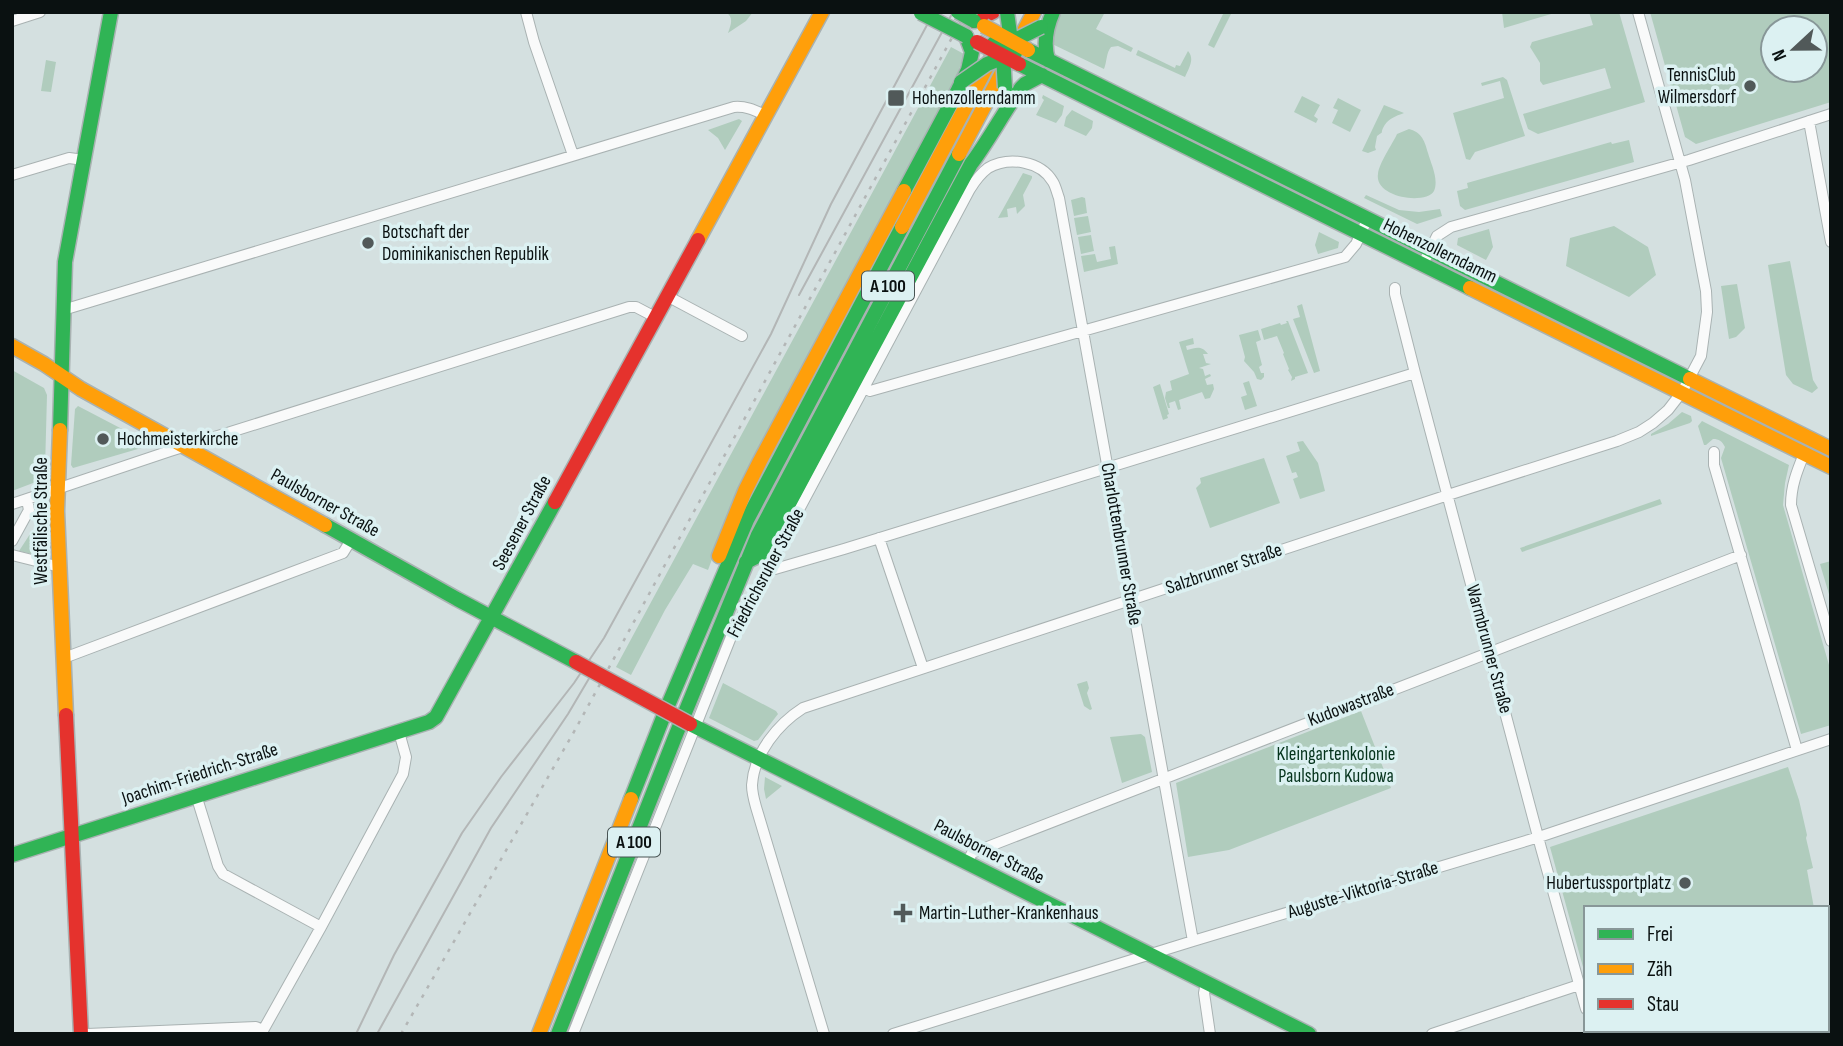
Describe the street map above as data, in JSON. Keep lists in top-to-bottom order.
{
  "streets": {
    "main road": [
      "Hohenzollerndamm",
      "A 100",
      "Paulsborner Straße",
      "Westfälische Straße",
      "Seesener Straße",
      "Joachim-Friedrich-Straße"
    ],
    "street": [
      "Charlottenbrunner Straße",
      "Salzbrunner Straße",
      "Friedrichsruher Straße",
      "Warmbrunner Straße",
      "Kudowastraße",
      "Auguste-Viktoria-Straße"
    ]
  },
  "crossings": [
    ["Hohenzollerndamm", "Salzbrunner Straße"],
    ["Paulsborner Straße", "Westfälische Straße"],
    ["Paulsborner Straße", "Seesener Straße"],
    ["Paulsborner Straße", "Salzbrunner Straße"],
    ["Paulsborner Straße", "Friedrichsruher Straße"],
    ["Paulsborner Straße", "Kudowastraße"],
    ["Paulsborner Straße", "Auguste-Viktoria-Straße"],
    ["Westfälische Straße", "Joachim-Friedrich-Straße"],
    ["Seesener Straße", "Joachim-Friedrich-Straße"],
    ["Charlottenbrunner Straße", "Salzbrunner Straße"],
    ["Charlottenbrunner Straße", "Friedrichsruher Straße"],
    ["Charlottenbrunner Straße", "Kudowastraße"],
    ["Charlottenbrunner Straße", "Auguste-Viktoria-Straße"],
    ["Salzbrunner Straße", "Warmbrunner Straße"],
    ["Warmbrunner Straße", "Kudowastraße"],
    ["Warmbrunner Straße", "Auguste-Viktoria-Straße"]
  ],
  "parks": ["Kleingartenkolonie Paulsborn Kudowa"],
  "places": {
    "other": [
      "TennisClub Wilmersdorf",
      "Botschaft der Dominikanischen Republik",
      "Hochmeisterkirche",
      "Hubertussportplatz"
    ],
    "transit": ["Hohenzollerndamm"],
    "health": ["Martin-Luther-Krankenhaus"]
  },
  "legend": ["Frei", "Zäh", "Stau"],
  "north": "left"
}
